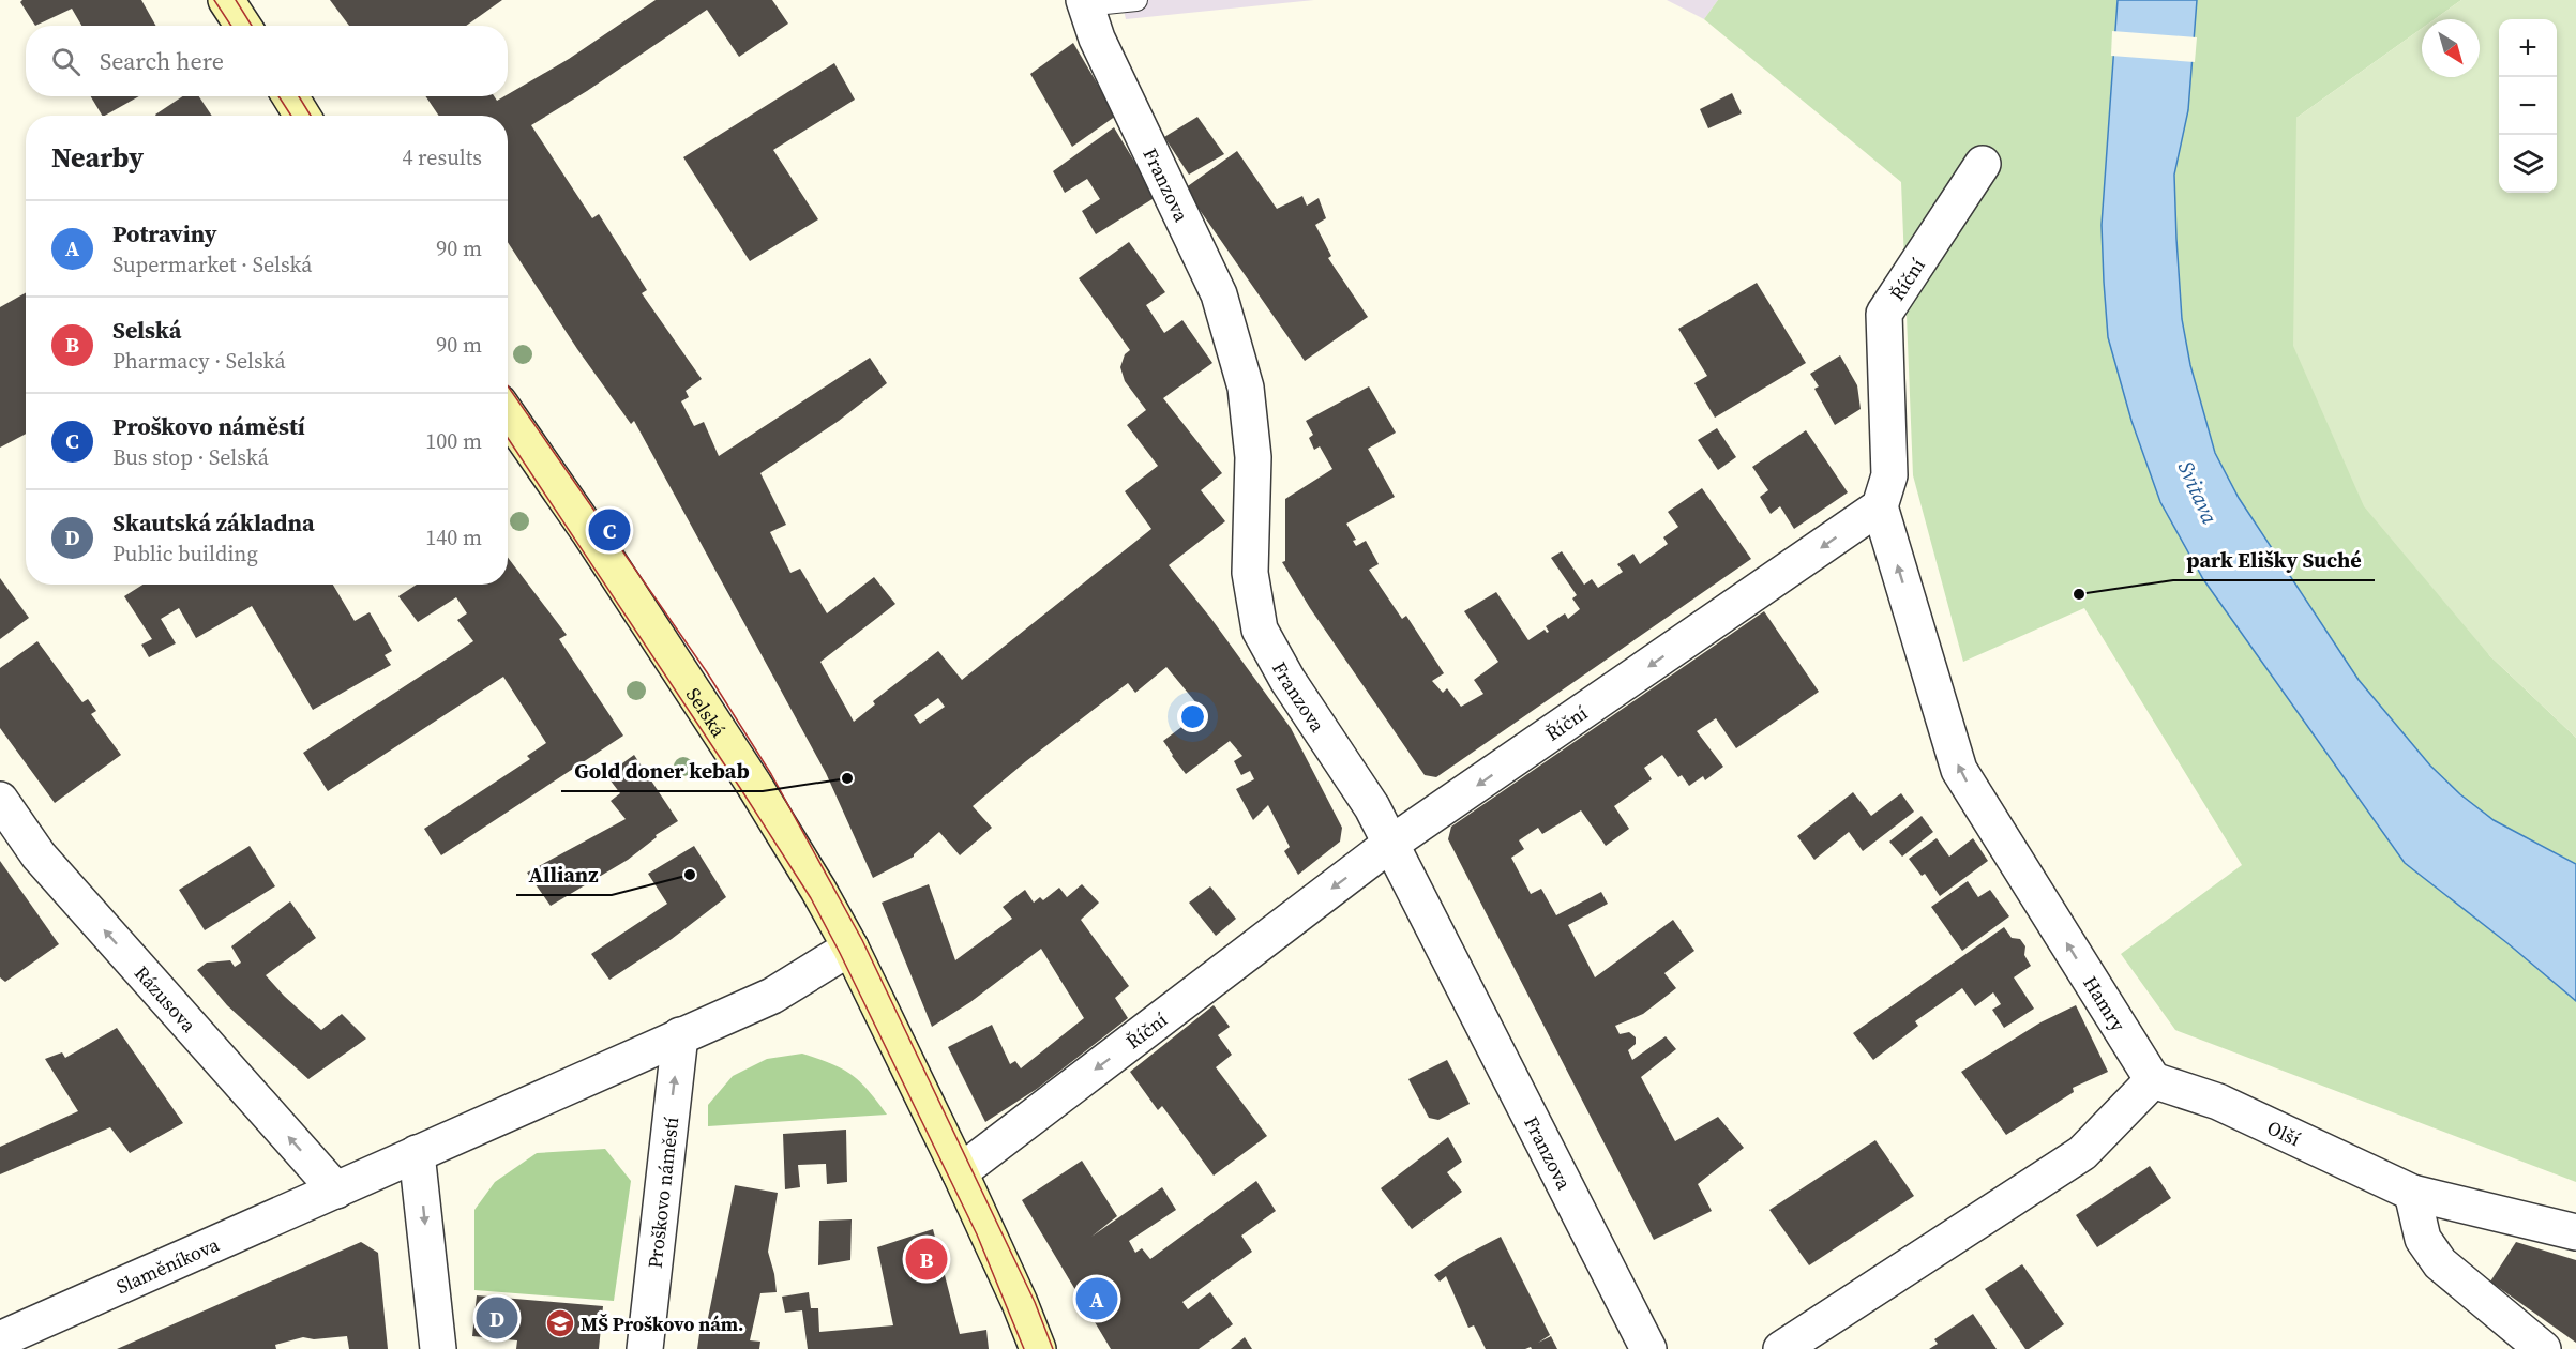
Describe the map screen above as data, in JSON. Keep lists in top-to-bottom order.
{
  "streets": {
    "main road": ["Selská"],
    "street": [
      "Franzova",
      "Říční",
      "Rázusova",
      "Hamry",
      "Olší",
      "Proškovo náměstí",
      "Slaměníkova"
    ]
  },
  "crossings": [
    ["Franzova", "Říční"],
    ["Říční", "Selská"],
    ["Říční", "Hamry"],
    ["Rázusova", "Slaměníkova"],
    ["Hamry", "Olší"]
  ],
  "one_way": ["Říční", "Rázusova", "Hamry"],
  "water": ["Svitava"],
  "places": {
    "other": ["park Elišky Suché", "Gold doner kebab", "Allianz"],
    "school or university": ["MŠ Proškovo nám."]
  },
  "north": "bottom right",
  "page": {
    "map_buttons": ["+", "−"],
    "search": "Search here",
    "heading": ["Nearby", "4 results"],
    "list": [
      {
        "mark": "A",
        "name": "Potraviny",
        "note": "Supermarket · Selská",
        "value": "90 m"
      },
      {
        "mark": "B",
        "name": "Selská",
        "note": "Pharmacy · Selská",
        "value": "90 m"
      },
      {
        "mark": "C",
        "name": "Proškovo náměstí",
        "note": "Bus stop · Selská",
        "value": "100 m"
      },
      {
        "mark": "D",
        "name": "Skautská základna",
        "note": "Public building",
        "value": "140 m"
      }
    ],
    "pins": [
      "C",
      "B",
      "A",
      "D"
    ]
  }
}
